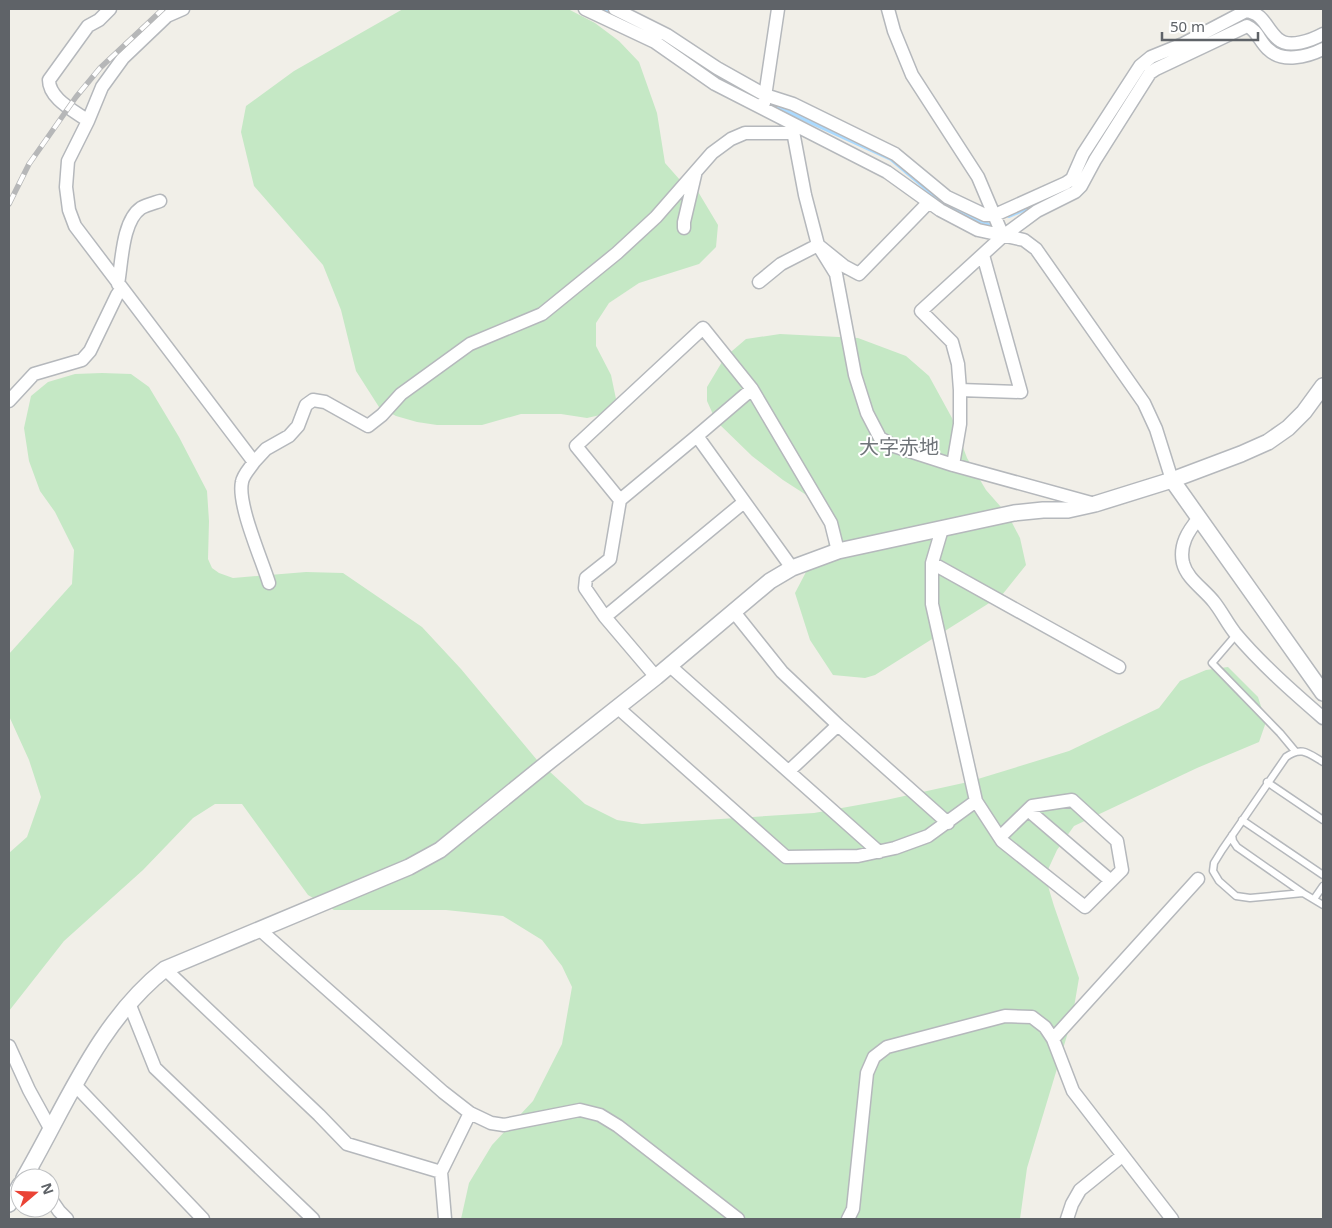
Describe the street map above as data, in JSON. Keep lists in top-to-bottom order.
{
  "districts": ["大字赤地"],
  "scale_bar": "50 m",
  "north": "right"
}
